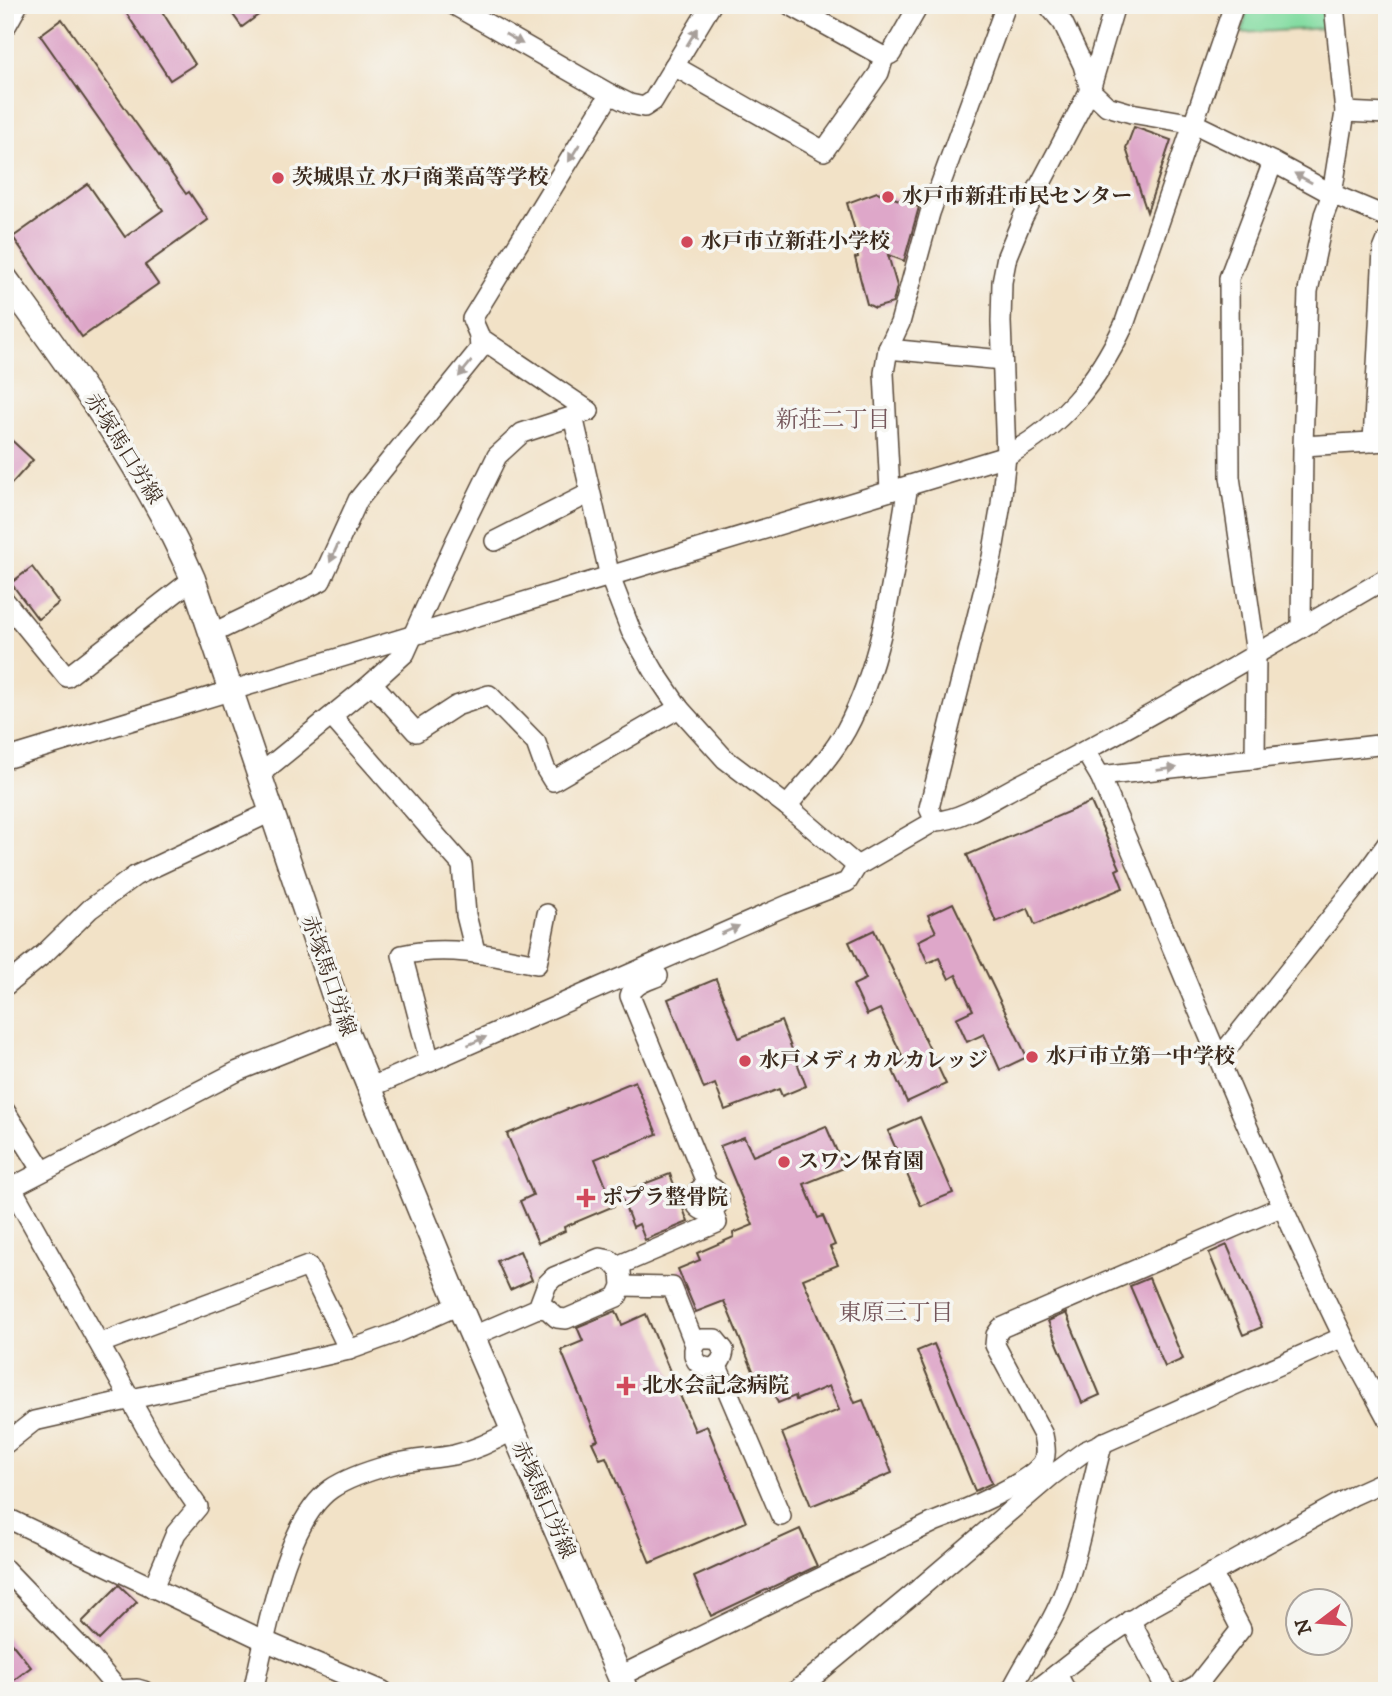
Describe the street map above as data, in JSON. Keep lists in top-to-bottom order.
{
  "streets": {
    "main road": ["赤塚馬口労線"]
  },
  "districts": ["新荘二丁目", "東原三丁目"],
  "places": {
    "other": [
      "茨城県立 水戸商業高等学校",
      "水戸市新荘市民センター",
      "水戸市立新荘小学校",
      "水戸市立第一中学校",
      "水戸メディカルカレッジ",
      "スワン保育園"
    ],
    "health": ["ポプラ整骨院", "北水会記念病院"]
  },
  "north": "left"
}
